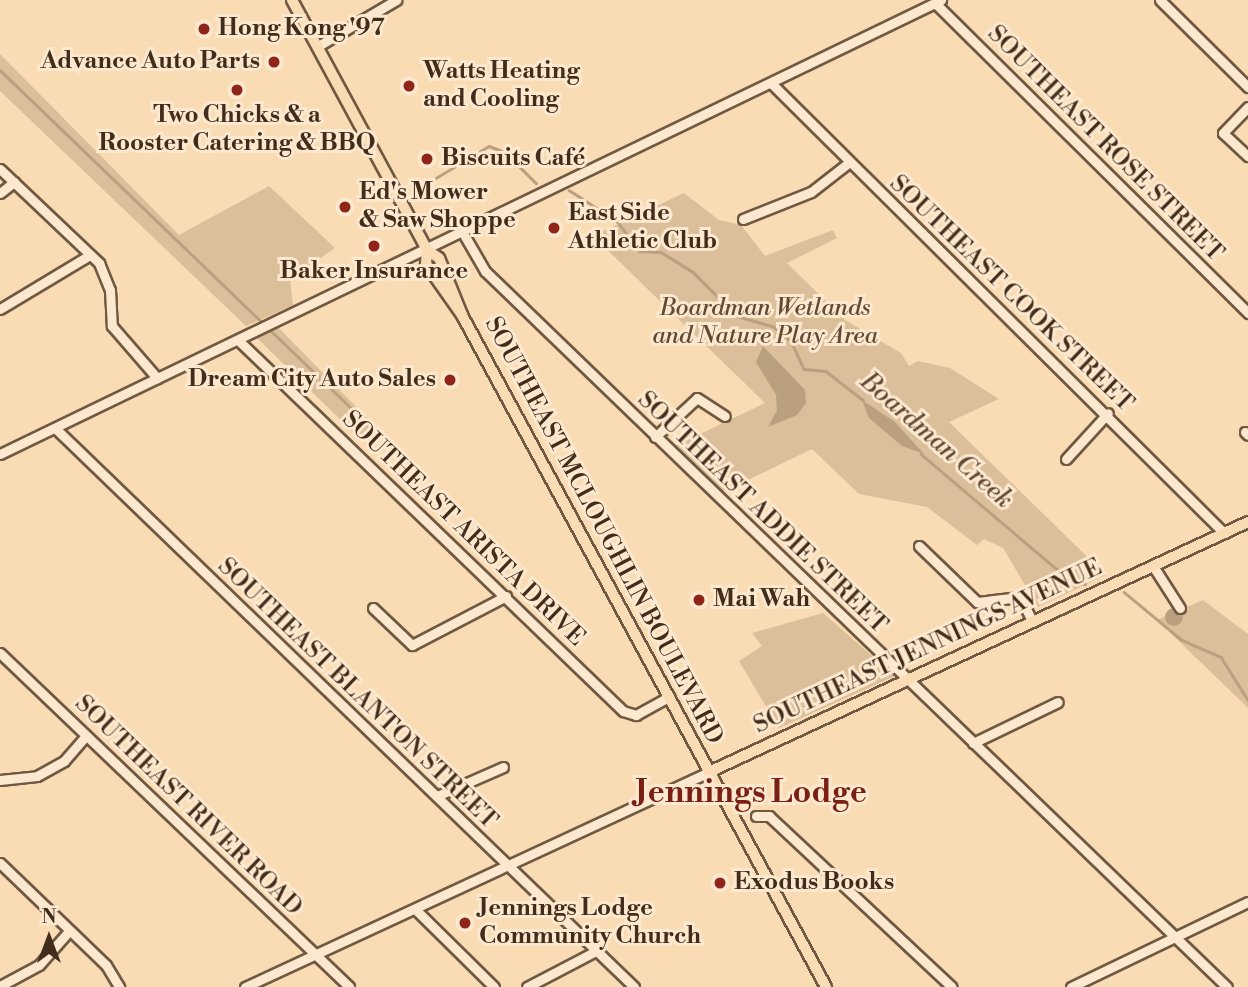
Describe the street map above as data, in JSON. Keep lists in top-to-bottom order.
{
  "streets": {
    "main road": ["SOUTHEAST MCLOUGHLIN BOULEVARD", "SOUTHEAST JENNINGS AVENUE"],
    "street": [
      "SOUTHEAST ROSE STREET",
      "SOUTHEAST COOK STREET",
      "SOUTHEAST ADDIE STREET",
      "SOUTHEAST ARISTA DRIVE",
      "SOUTHEAST BLANTON STREET",
      "SOUTHEAST RIVER ROAD"
    ]
  },
  "crossings": [
    ["SOUTHEAST COOK STREET", "SOUTHEAST JENNINGS AVENUE"],
    ["SOUTHEAST ADDIE STREET", "SOUTHEAST JENNINGS AVENUE"],
    ["SOUTHEAST ARISTA DRIVE", "SOUTHEAST MCLOUGHLIN BOULEVARD"],
    ["SOUTHEAST MCLOUGHLIN BOULEVARD", "SOUTHEAST JENNINGS AVENUE"],
    ["SOUTHEAST JENNINGS AVENUE", "SOUTHEAST BLANTON STREET"],
    ["SOUTHEAST JENNINGS AVENUE", "SOUTHEAST RIVER ROAD"]
  ],
  "districts": ["Jennings Lodge"],
  "water": ["Boardman Creek"],
  "parks": ["Boardman Wetlands and Nature Play Area"],
  "places": [
    "Hong Kong '97",
    "Advance Auto Parts",
    "Watts Heating and Cooling",
    "Two Chicks & a Rooster Catering & BBQ",
    "Biscuits Café",
    "Ed's Mower & Saw Shoppe",
    "East Side Athletic Club",
    "Baker Insurance",
    "Dream City Auto Sales",
    "Mai Wah",
    "Exodus Books",
    "Jennings Lodge Community Church"
  ],
  "north": "top"
}
